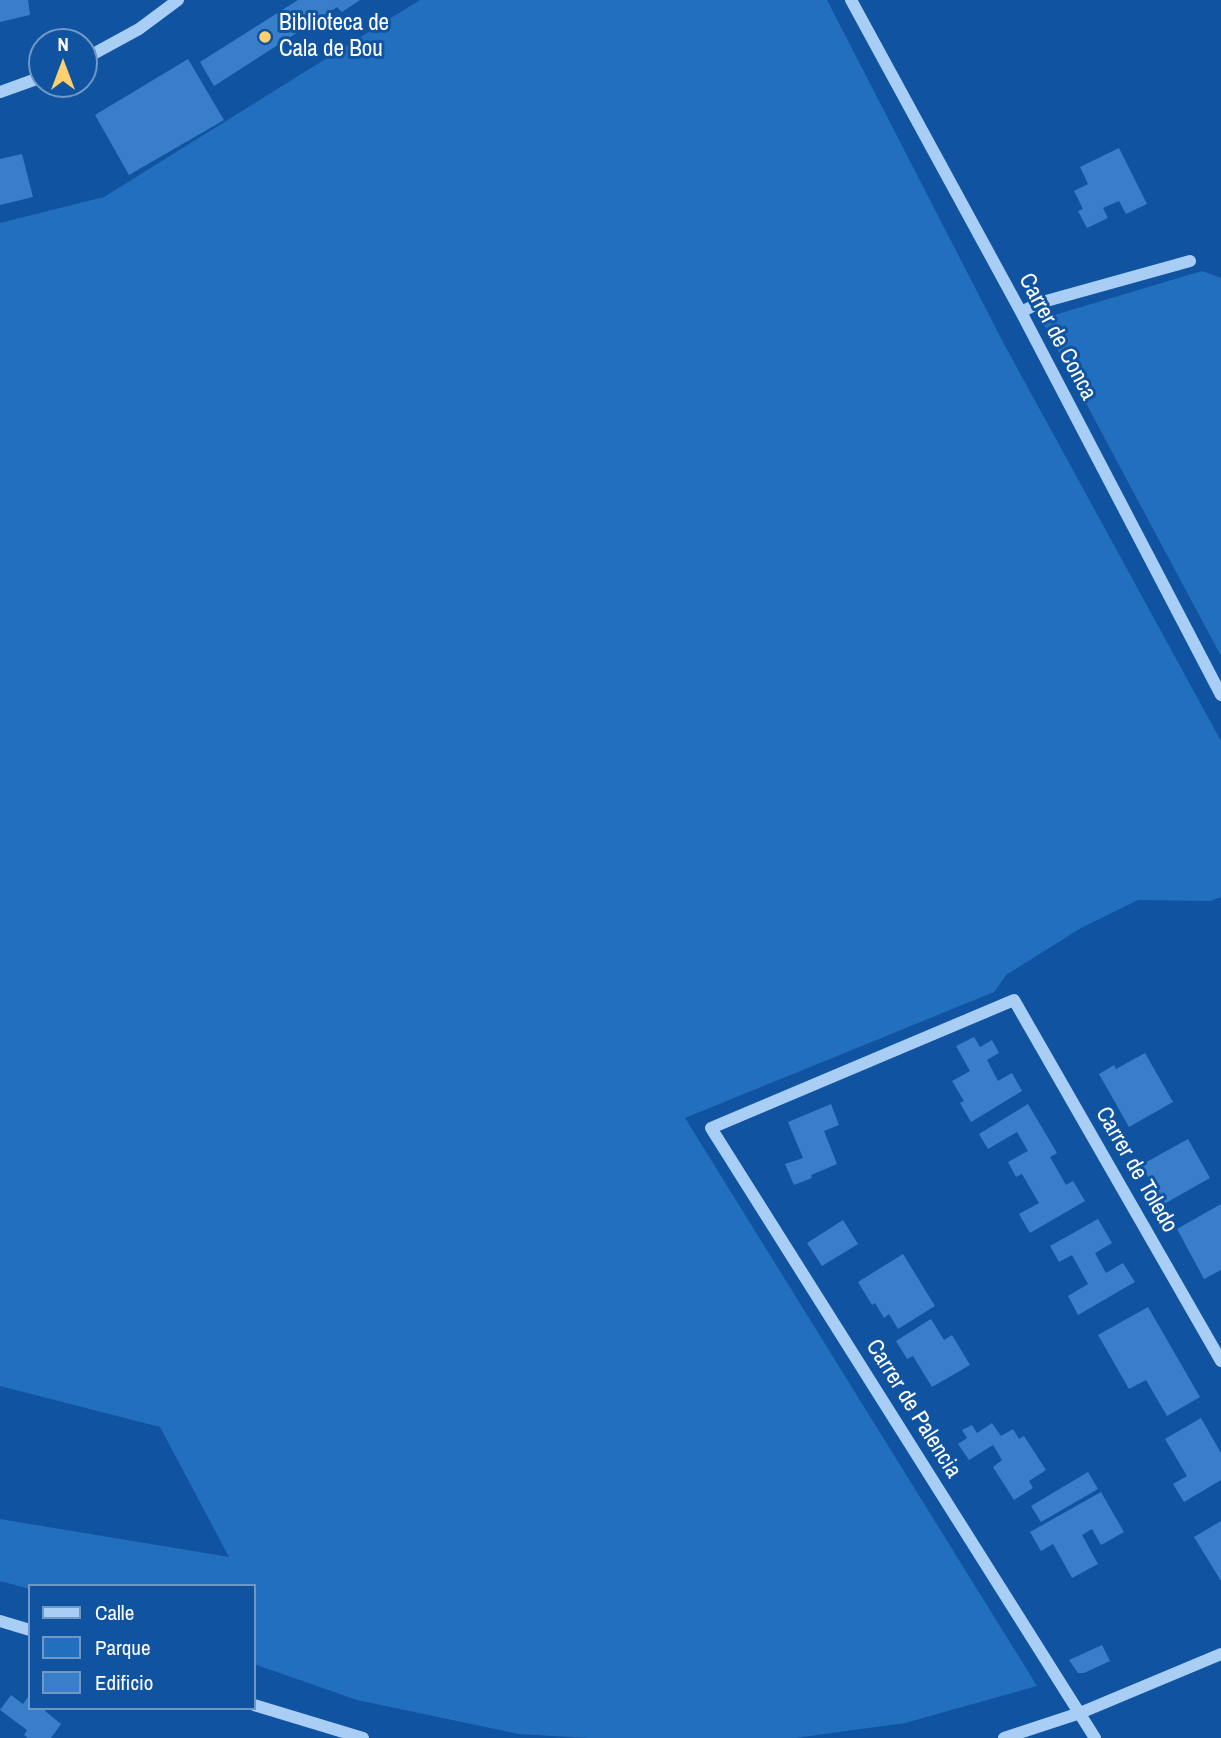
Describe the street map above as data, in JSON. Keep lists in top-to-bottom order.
{
  "streets": {
    "street": ["Carrer de Conca", "Carrer de Toledo", "Carrer de Palencia"]
  },
  "crossings": [
    ["Carrer de Toledo", "Carrer de Palencia"]
  ],
  "places": ["Biblioteca de Cala de Bou"],
  "legend": ["Calle", "Parque", "Edificio"],
  "north": "top"
}
